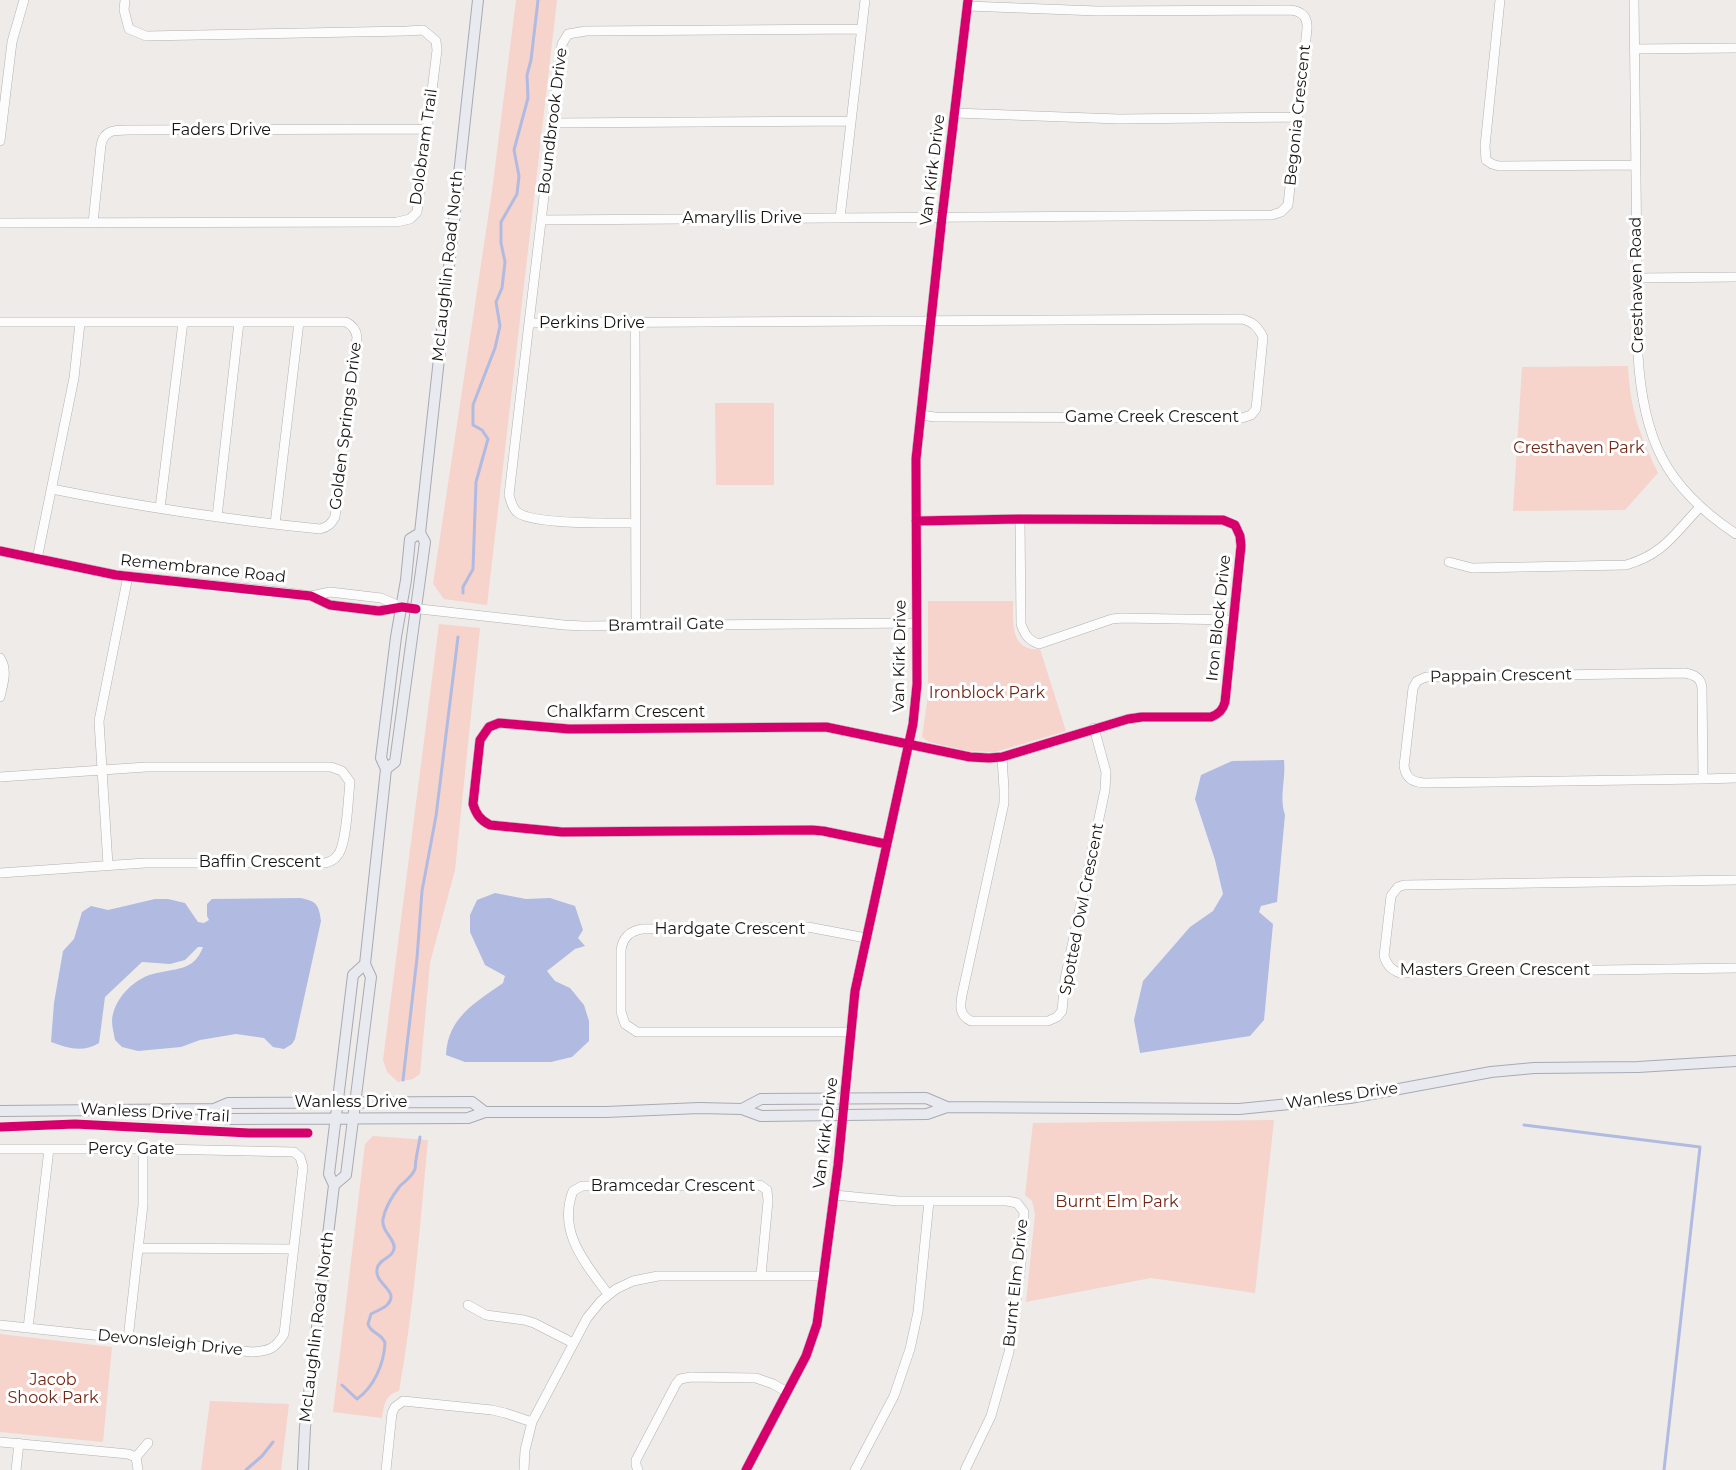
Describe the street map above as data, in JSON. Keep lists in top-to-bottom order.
{
  "streets": {
    "main road": ["McLaughlin Road North", "Wanless Drive"],
    "street": [
      "Begonia Crescent",
      "Boundbrook Drive",
      "Faders Drive",
      "Dolobram Trail",
      "Van Kirk Drive",
      "Amaryllis Drive",
      "Cresthaven Road",
      "Perkins Drive",
      "Game Creek Crescent",
      "Golden Springs Drive",
      "Remembrance Road",
      "Iron Block Drive",
      "Bramtrail Gate",
      "Pappain Crescent",
      "Chalkfarm Crescent",
      "Baffin Crescent",
      "Spotted Owl Crescent",
      "Hardgate Crescent",
      "Masters Green Crescent",
      "Percy Gate",
      "Bramcedar Crescent",
      "Burnt Elm Drive",
      "Devonsleigh Drive"
    ],
    "cycle path": ["Wanless Drive Trail"]
  },
  "crossings": [
    ["Begonia Crescent", "Van Kirk Drive"],
    ["Begonia Crescent", "Amaryllis Drive"],
    ["Boundbrook Drive", "Amaryllis Drive"],
    ["Boundbrook Drive", "Perkins Drive"],
    ["Faders Drive", "Dolobram Trail"],
    ["Van Kirk Drive", "Amaryllis Drive"],
    ["Van Kirk Drive", "Perkins Drive"],
    ["Van Kirk Drive", "Game Creek Crescent"],
    ["Van Kirk Drive", "Iron Block Drive"],
    ["Van Kirk Drive", "Bramtrail Gate"],
    ["Van Kirk Drive", "Chalkfarm Crescent"],
    ["Van Kirk Drive", "Hardgate Crescent"],
    ["Van Kirk Drive", "Wanless Drive"],
    ["Van Kirk Drive", "Burnt Elm Drive"],
    ["McLaughlin Road North", "Remembrance Road"],
    ["McLaughlin Road North", "Bramtrail Gate"],
    ["McLaughlin Road North", "Wanless Drive"],
    ["Perkins Drive", "Game Creek Crescent"],
    ["Remembrance Road", "Bramtrail Gate"],
    ["Iron Block Drive", "Chalkfarm Crescent"],
    ["Iron Block Drive", "Spotted Owl Crescent"],
    ["Percy Gate", "Devonsleigh Drive"]
  ],
  "parks": [
    "Cresthaven Park",
    "Ironblock Park",
    "Burnt Elm Park",
    "Jacob Shook Park"
  ]
}
